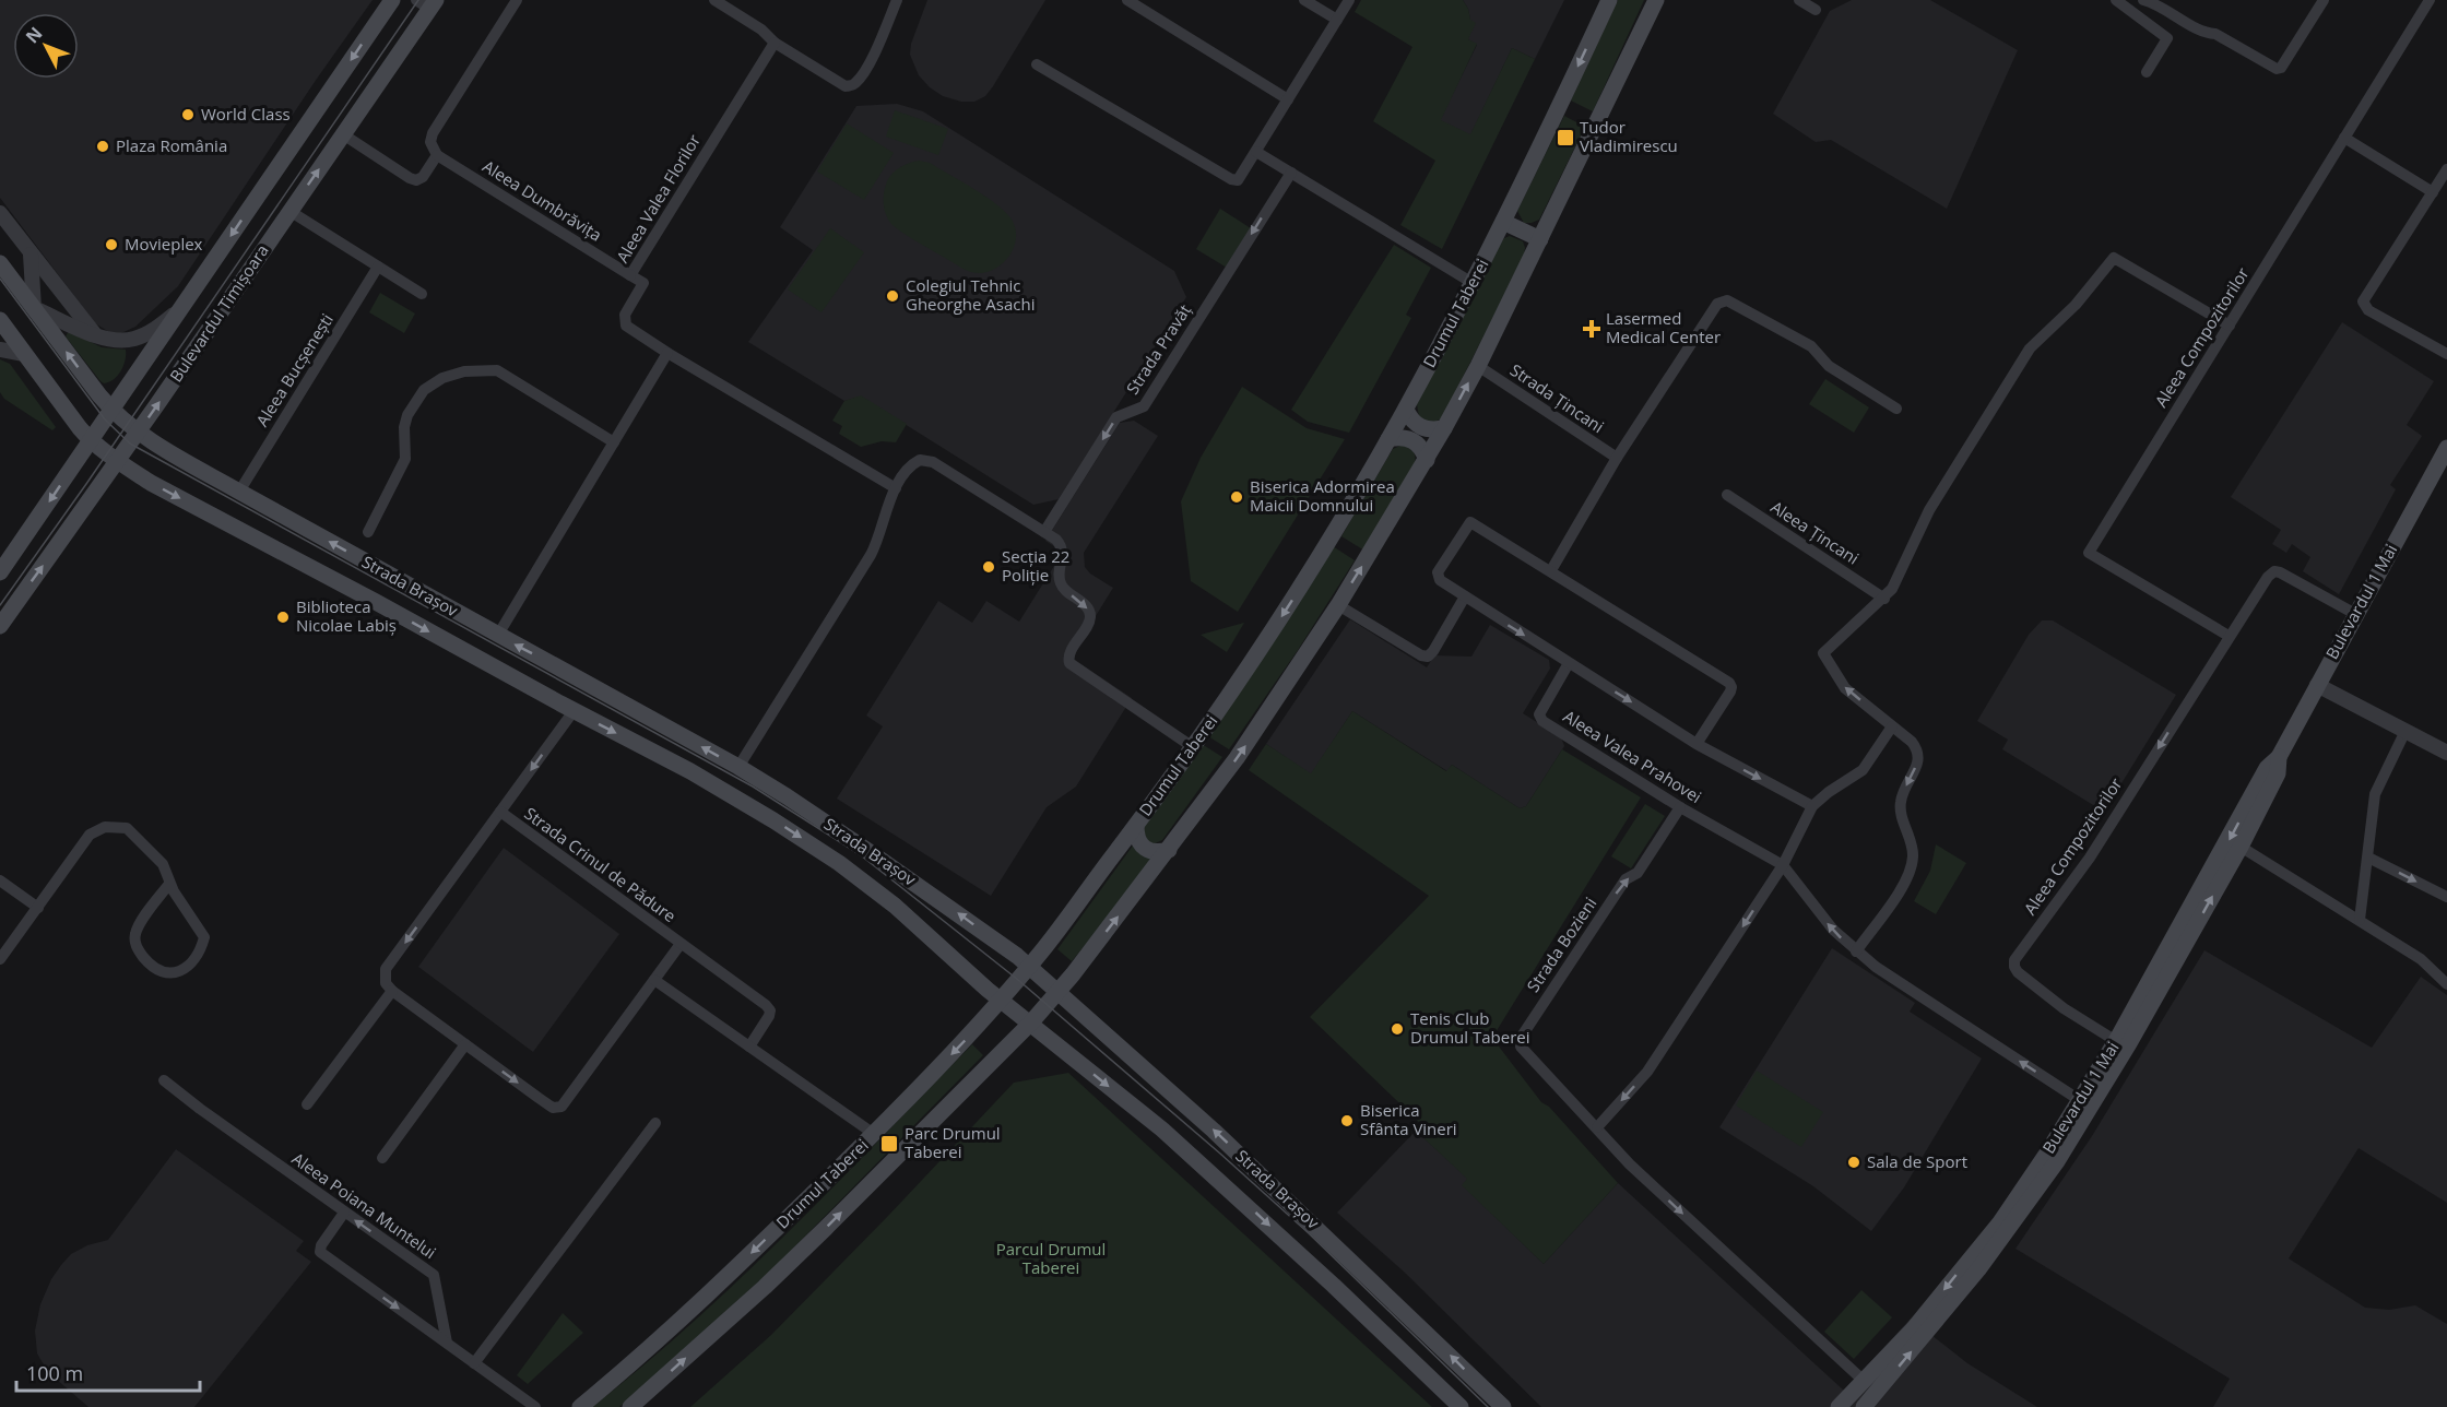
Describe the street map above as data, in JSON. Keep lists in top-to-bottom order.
{
  "streets": {
    "main road": [
      "Bulevardul Timișoara",
      "Drumul Taberei",
      "Strada Brașov",
      "Bulevardul 1 Mai"
    ],
    "street": [
      "Aleea Valea Florilor",
      "Aleea Dumbrăvița",
      "Aleea Compozitorilor",
      "Strada Pravăț",
      "Aleea Bucșenești",
      "Strada Țincani",
      "Aleea Țincani",
      "Aleea Valea Prahovei",
      "Strada Crinul de Pădure",
      "Strada Bozieni",
      "Aleea Poiana Muntelui"
    ]
  },
  "crossings": [
    ["Aleea Valea Florilor", "Aleea Dumbrăvița"],
    ["Bulevardul Timișoara", "Strada Brașov"],
    ["Drumul Taberei", "Strada Țincani"],
    ["Drumul Taberei", "Strada Brașov"],
    ["Aleea Compozitorilor", "Bulevardul 1 Mai"],
    ["Aleea Bucșenești", "Strada Brașov"],
    ["Strada Brașov", "Strada Crinul de Pădure"],
    ["Bulevardul 1 Mai", "Aleea Valea Prahovei"],
    ["Bulevardul 1 Mai", "Strada Bozieni"],
    ["Aleea Valea Prahovei", "Strada Bozieni"]
  ],
  "one_way": ["Strada Pravăț", "Aleea Valea Prahovei", "Aleea Poiana Muntelui"],
  "parks": ["Parcul Drumul Taberei"],
  "places": {
    "other": [
      "World Class",
      "Plaza România",
      "Movieplex",
      "Colegiul Tehnic Gheorghe Asachi",
      "Biserica Adormirea Maicii Domnului",
      "Secția 22 Poliție",
      "Biblioteca Nicolae Labiș",
      "Tenis Club Drumul Taberei",
      "Biserica Sfânta Vineri",
      "Sala de Sport"
    ],
    "transit": ["Tudor Vladimirescu", "Parc Drumul Taberei"],
    "health": ["Lasermed Medical Center"]
  },
  "scale_bar": "100 m",
  "north": "top left"
}
